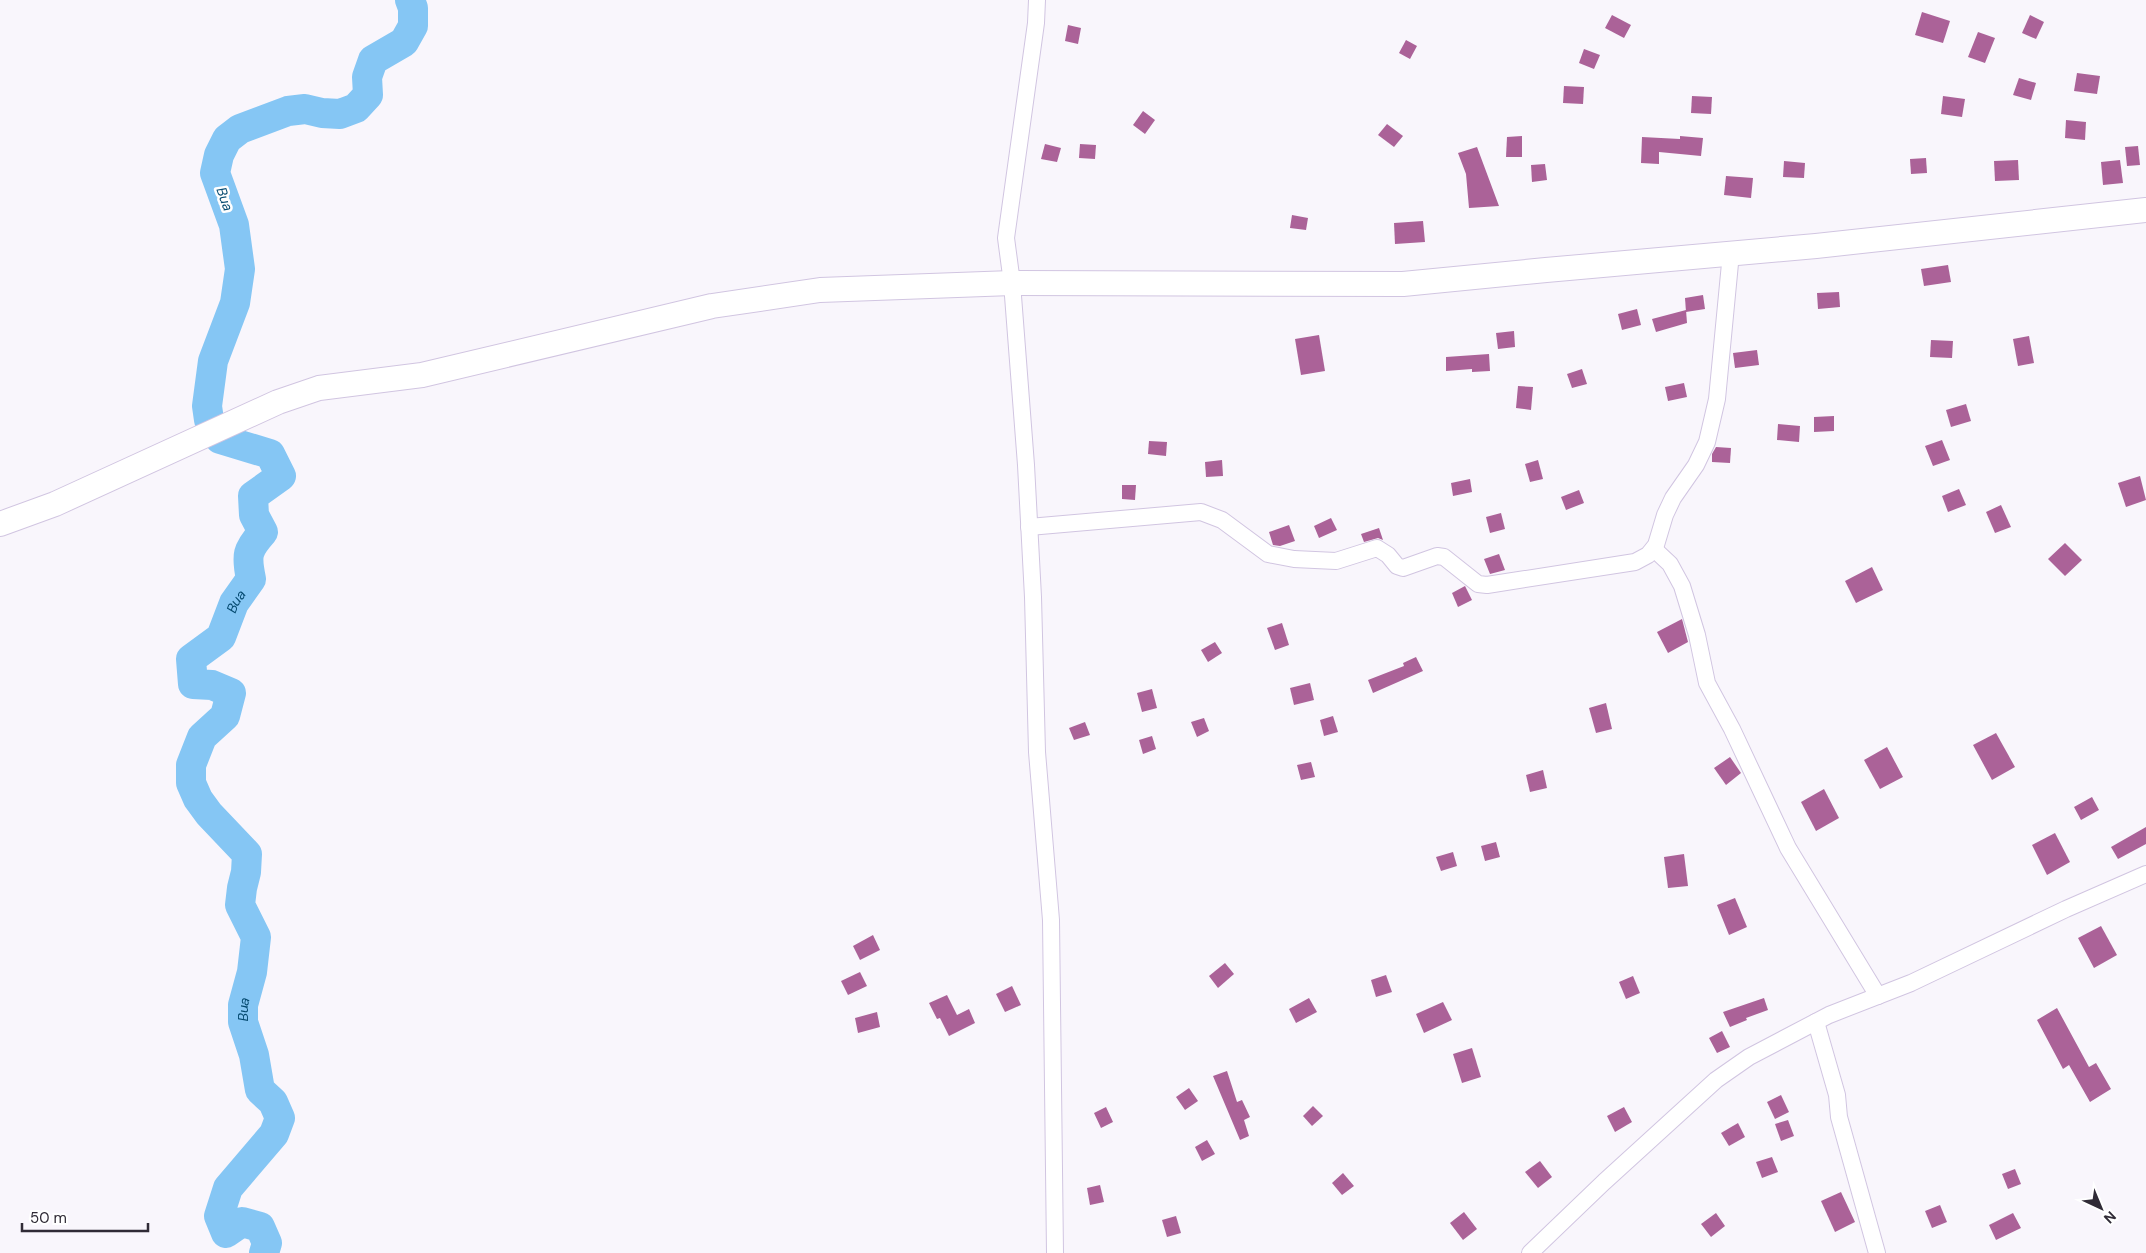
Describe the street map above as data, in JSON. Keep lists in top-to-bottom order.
{
  "water": ["Bua"],
  "scale_bar": "50 m",
  "north": "bottom right"
}
